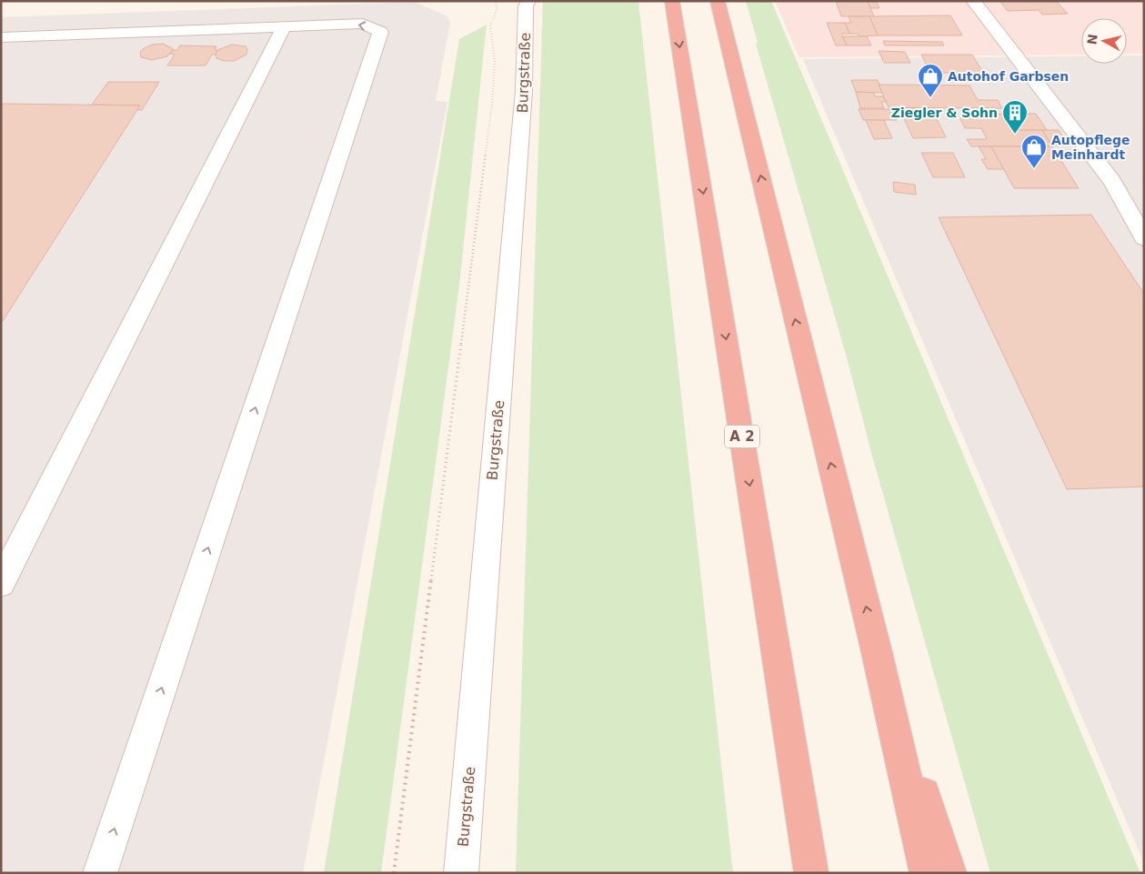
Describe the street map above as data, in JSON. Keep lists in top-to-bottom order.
{
  "streets": {
    "highway": ["A 2"],
    "street": ["Burgstraße"]
  },
  "places": {
    "shop": ["Autohof Garbsen", "Autopflege Meinhardt"],
    "building": ["Ziegler & Sohn"]
  },
  "north": "left"
}
